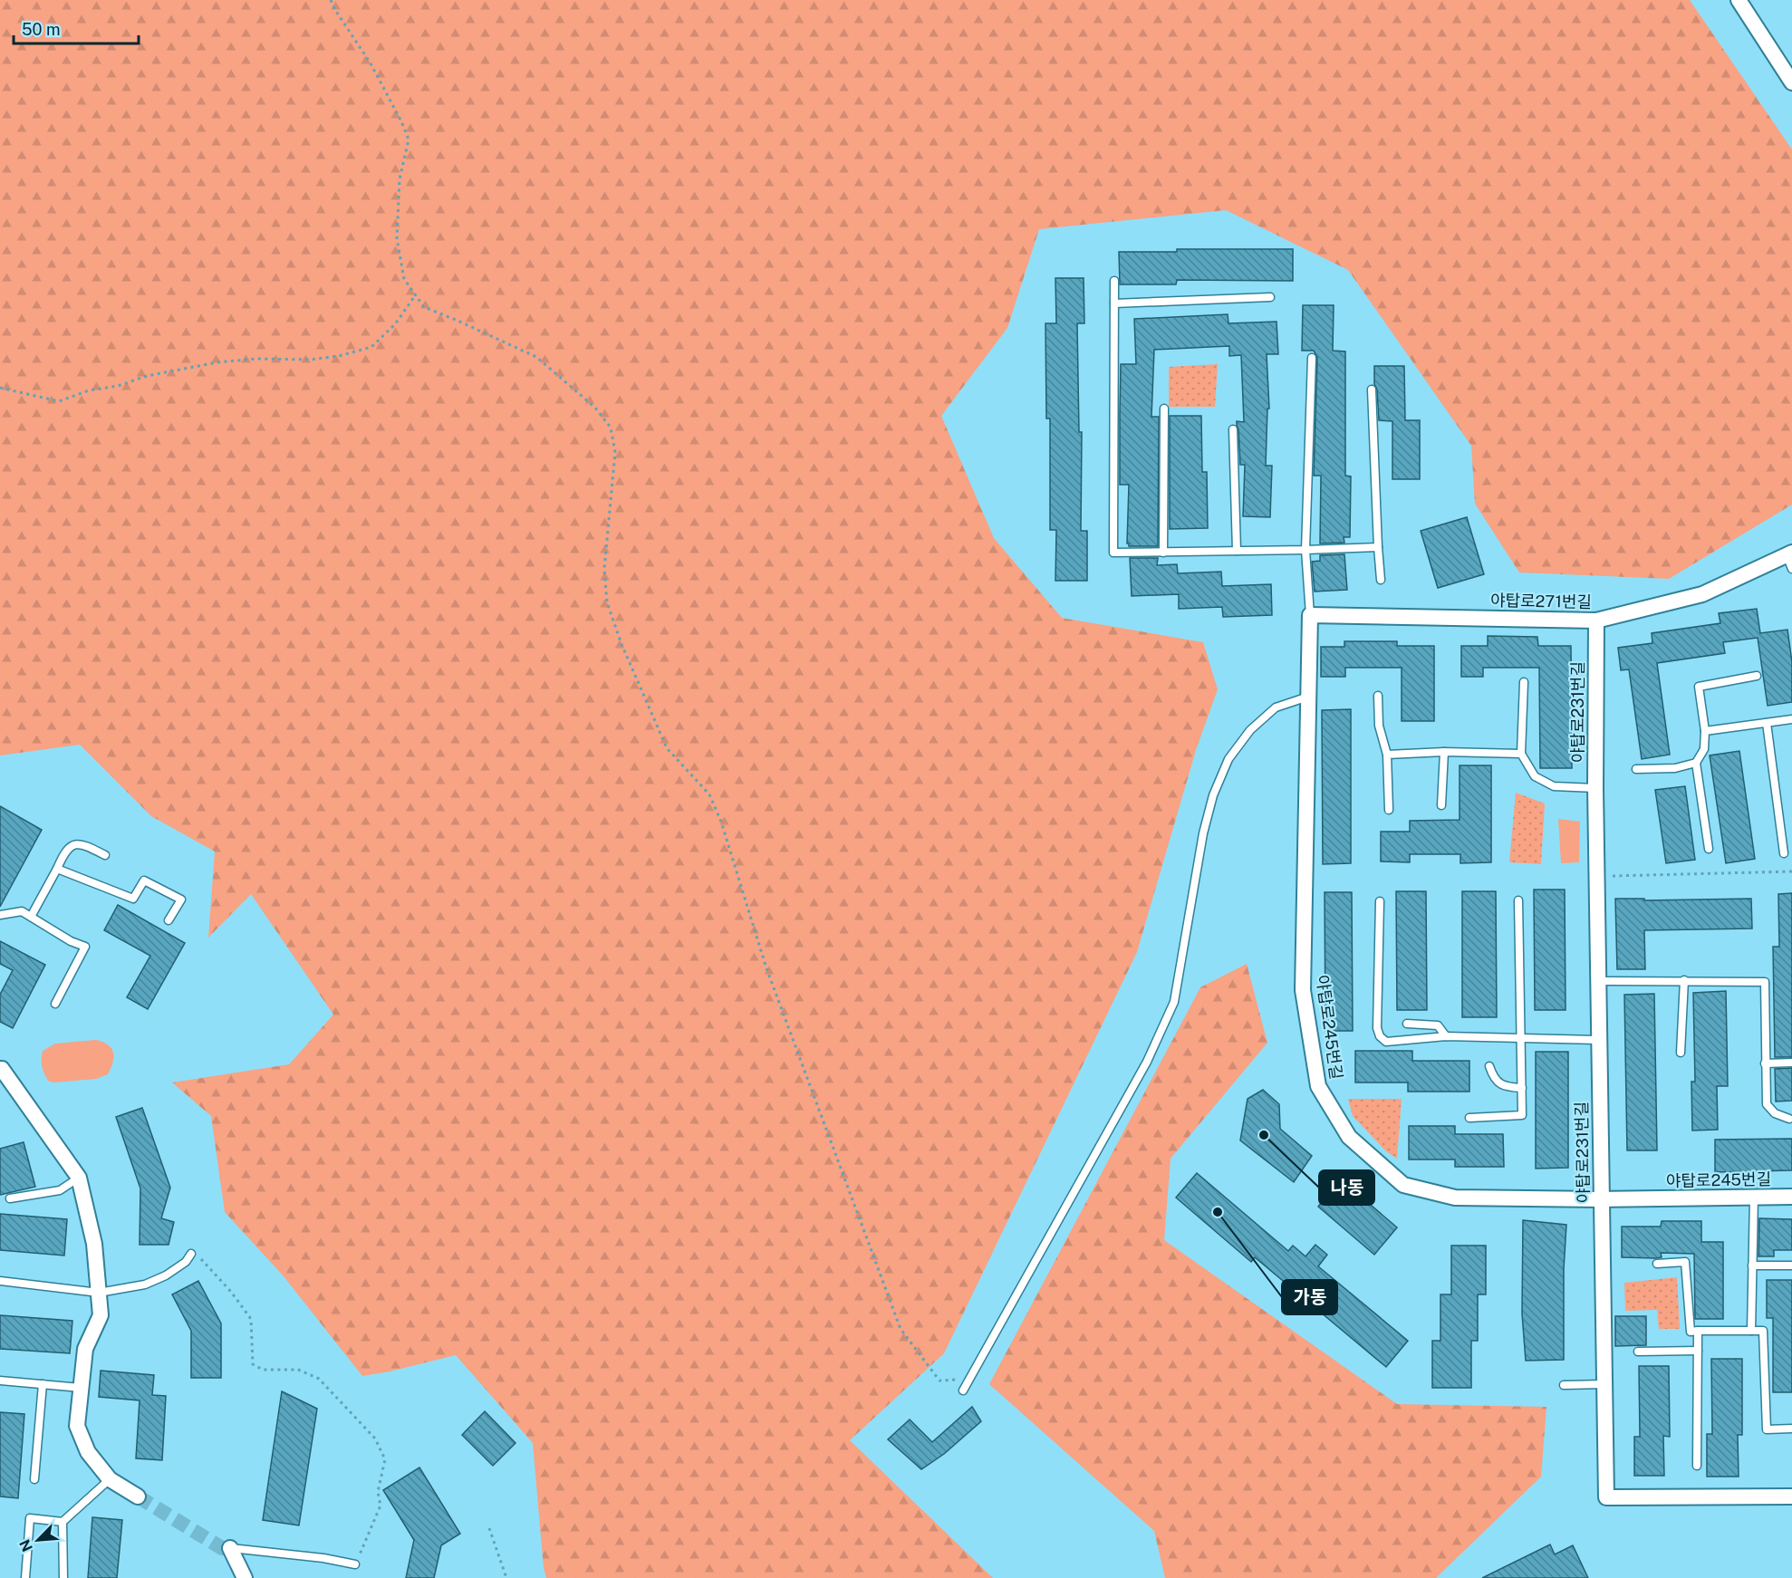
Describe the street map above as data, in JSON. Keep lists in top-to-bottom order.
{
  "streets": {
    "street": ["야탑로271번길", "야탑로231번길", "야탑로245번길"]
  },
  "crossings": [
    ["야탑로271번길", "야탑로231번길"],
    ["야탑로271번길", "야탑로245번길"],
    ["야탑로231번길", "야탑로245번길"]
  ],
  "places": ["나동", "가동"],
  "scale_bar": "50 m",
  "north": "bottom left"
}
